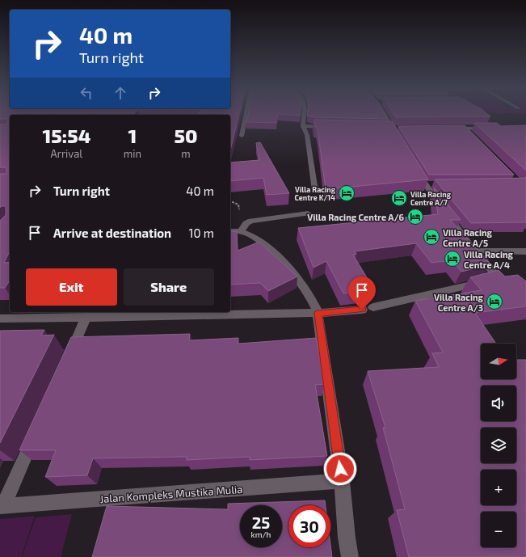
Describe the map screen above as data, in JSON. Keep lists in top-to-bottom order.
{
  "streets": {
    "street": ["Jalan Kompleks Mustika Mulia"]
  },
  "places": {
    "hotel": [
      "Villa Racing Centre K/14",
      "Villa Racing Centre A/7",
      "Villa Racing Centre A/6",
      "Villa Racing Centre A/5",
      "Villa Racing Centre A/4",
      "Villa Racing Centre A/3"
    ]
  },
  "north": "right",
  "page": {
    "turn": ["40 m", "Turn right"],
    "eta": [
      "15:54",
      "Arrival",
      "1",
      "min",
      "50",
      "m"
    ],
    "list": [
      {
        "name": "Turn right",
        "value": "40 m"
      },
      {
        "name": "Arrive at destination",
        "value": "10 m"
      }
    ],
    "buttons": ["Exit", "Share"],
    "map_buttons": ["+", "−"],
    "speed": "25 km/h",
    "limit": "30"
  }
}
